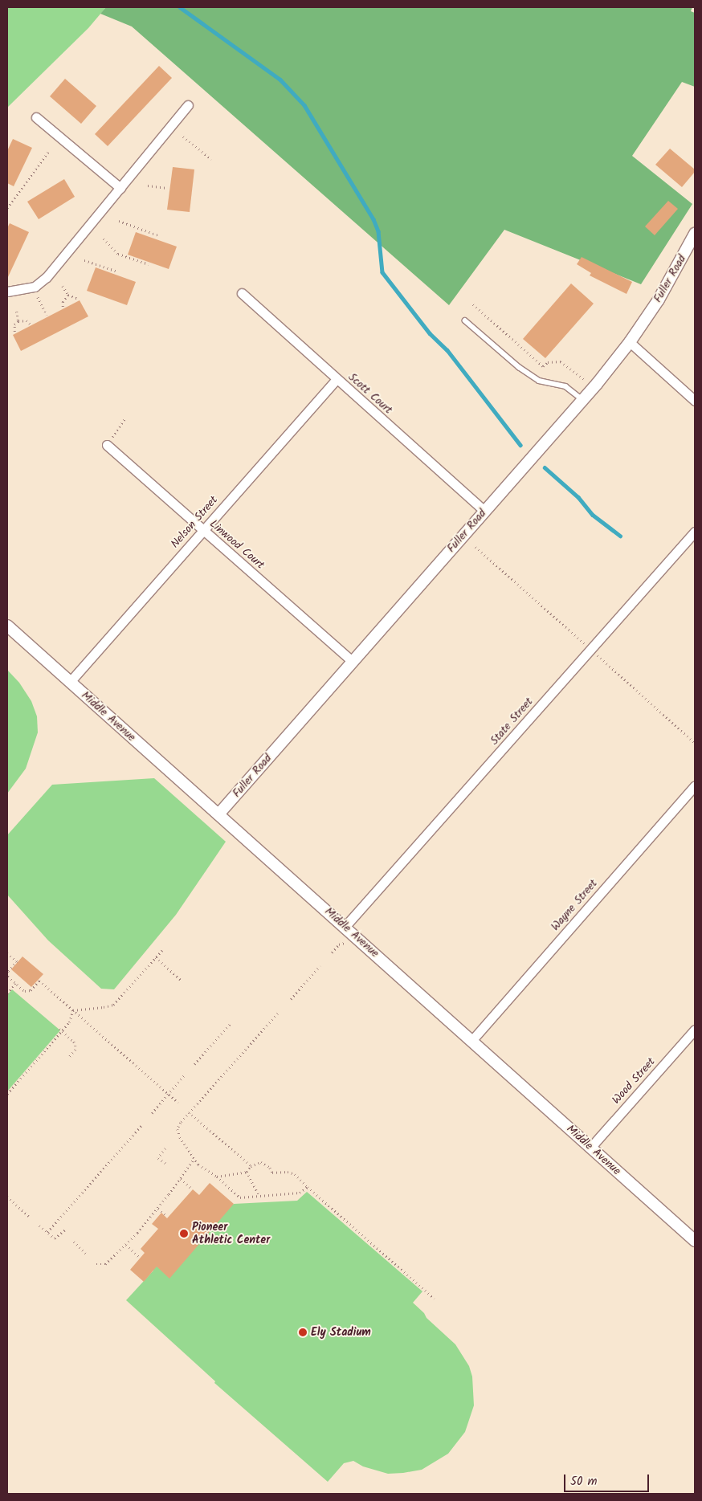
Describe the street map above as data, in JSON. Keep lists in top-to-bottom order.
{
  "streets": {
    "street": [
      "Fuller Road",
      "Scott Court",
      "Nelson Street",
      "Linwood Court",
      "Middle Avenue",
      "State Street",
      "Wayne Street",
      "Wood Street"
    ]
  },
  "crossings": [
    ["Fuller Road", "Scott Court"],
    ["Fuller Road", "Linwood Court"],
    ["Fuller Road", "Middle Avenue"],
    ["Scott Court", "Nelson Street"],
    ["Nelson Street", "Linwood Court"],
    ["Nelson Street", "Middle Avenue"],
    ["Middle Avenue", "State Street"],
    ["Middle Avenue", "Wayne Street"],
    ["Middle Avenue", "Wood Street"]
  ],
  "places": ["Pioneer Athletic Center", "Ely Stadium"],
  "scale_bar": "50 m"
}
